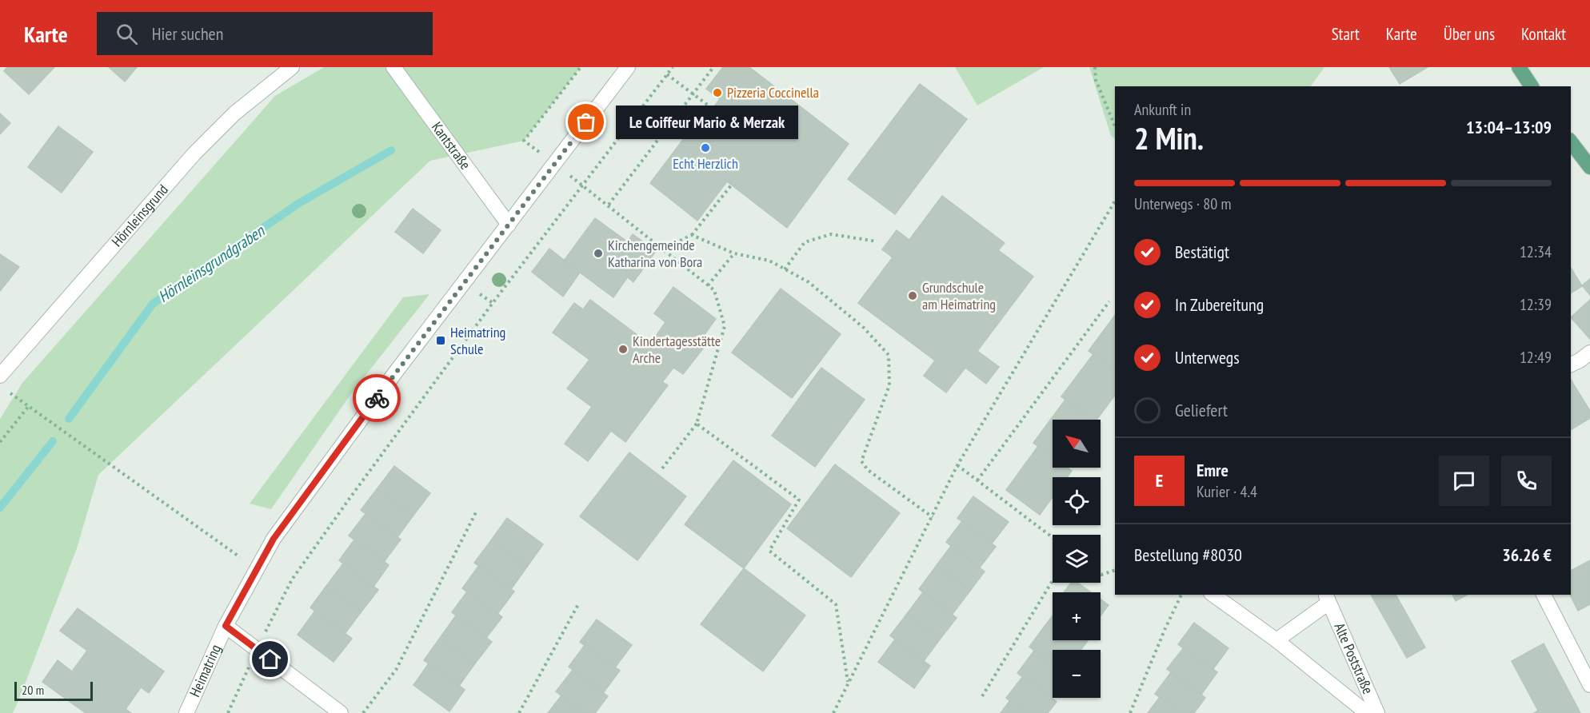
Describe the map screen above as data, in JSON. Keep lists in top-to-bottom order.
{
  "streets": {
    "street": [
      "Kantstraße",
      "Hörnleinsgrund",
      "Alte Poststraße",
      "Heimatring"
    ]
  },
  "crossings": [
    ["Kantstraße", "Heimatring"]
  ],
  "water": ["Hörnleinsgrundgraben"],
  "places": {
    "other": [
      "Pizzeria Coccinella",
      "Le Coiffeur Mario & Merzak",
      "Echt Herzlich",
      "Kirchengemeinde Katharina von Bora",
      "Grundschule am Heimatring",
      "Kindertagesstätte Arche"
    ],
    "transit": ["Heimatring Schule"]
  },
  "scale_bar": "20 m",
  "north": "top left",
  "page": {
    "header": "Karte",
    "search": "Hier suchen",
    "nav": [
      "Start",
      "Karte",
      "Über uns",
      "Kontakt"
    ],
    "heading": ["2 Min.", "Ankunft in", "13:04–13:09"],
    "panel": [
      "Emre",
      "Kurier · 4.4",
      "Bestellung #8030",
      "36.26 €"
    ],
    "bubble": "Le Coiffeur Mario & Merzak",
    "bar": "Unterwegs · 80 m",
    "list": [
      ["Bestätigt", "12:34"],
      ["In Zubereitung", "12:39"],
      ["Unterwegs", "12:49"],
      "Geliefert"
    ],
    "map_buttons": ["+", "−"],
    "round": "E",
    "scale": "20 m"
  }
}
